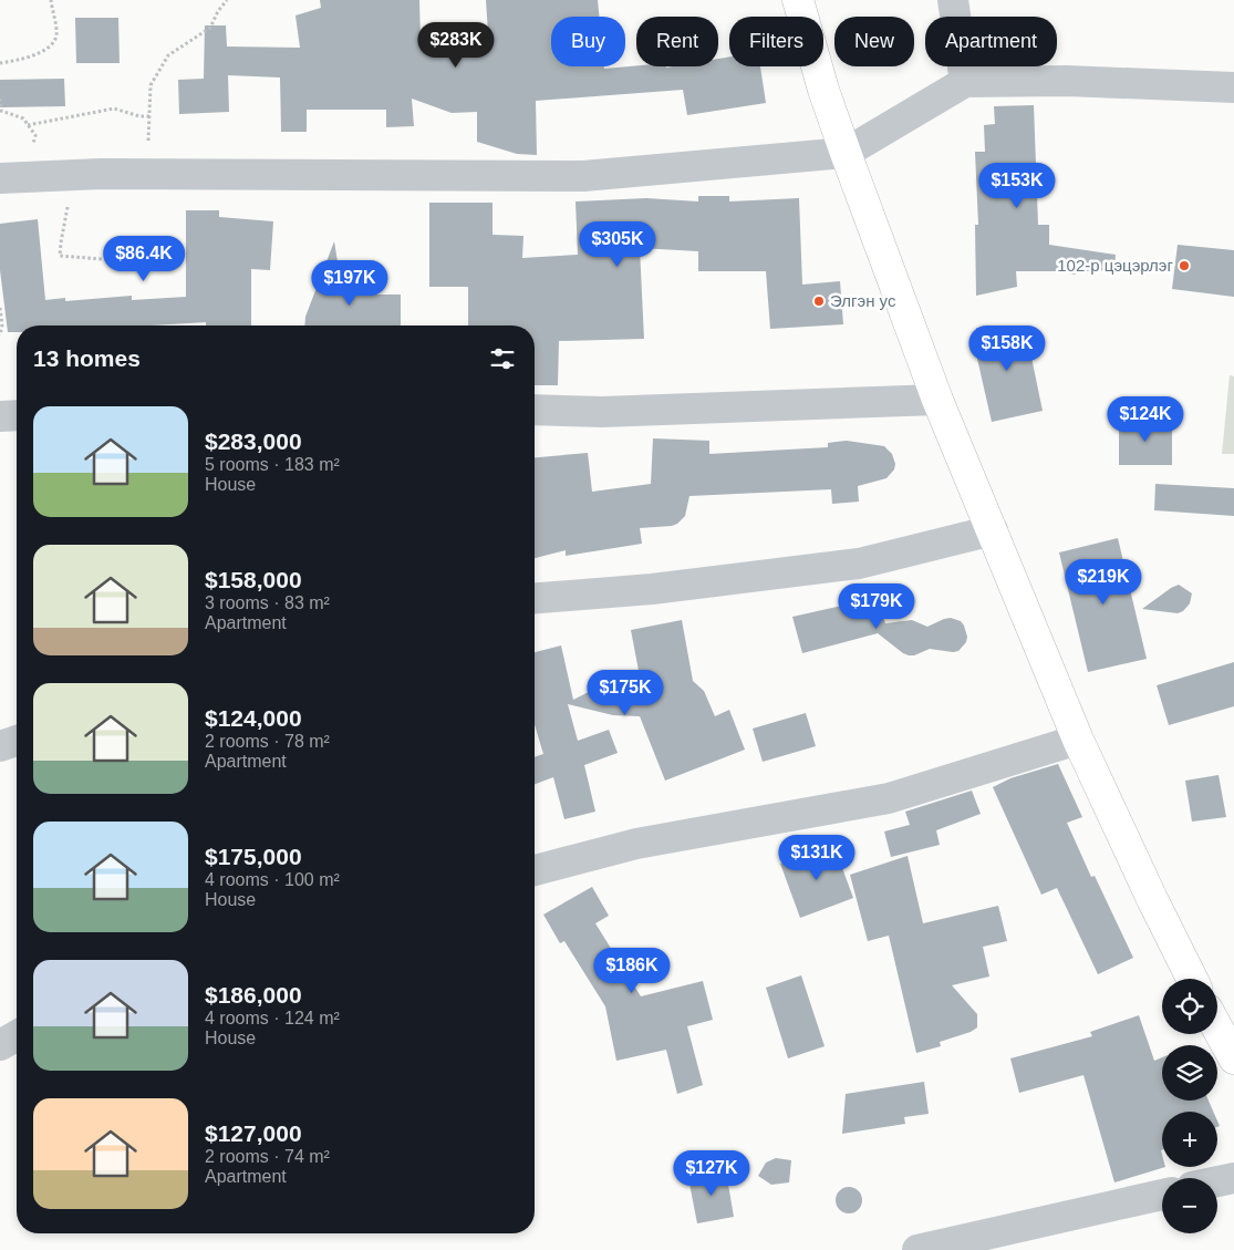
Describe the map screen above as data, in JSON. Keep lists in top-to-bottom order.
{
  "places": ["102-р цэцэрлэг", "Элгэн ус"],
  "page": {
    "chip": [
      "Buy",
      "Rent",
      "Filters",
      "New",
      "Apartment"
    ],
    "price": [
      "$283K",
      "$153K",
      "$305K",
      "$86.4K",
      "$197K",
      "$158K",
      "$124K",
      "$219K",
      "$179K",
      "$175K",
      "$131K",
      "$186K",
      "$127K"
    ],
    "heading": "13 homes",
    "list": [
      {
        "name": "$283,000",
        "note": "5 rooms · 183 m² · House"
      },
      {
        "name": "$158,000",
        "note": "3 rooms · 83 m² · Apartment"
      },
      {
        "name": "$124,000",
        "note": "2 rooms · 78 m² · Apartment"
      },
      {
        "name": "$175,000",
        "note": "4 rooms · 100 m² · House"
      },
      {
        "name": "$186,000",
        "note": "4 rooms · 124 m² · House"
      },
      {
        "name": "$127,000",
        "note": "2 rooms · 74 m² · Apartment"
      }
    ],
    "map_buttons": ["+", "−"]
  }
}
